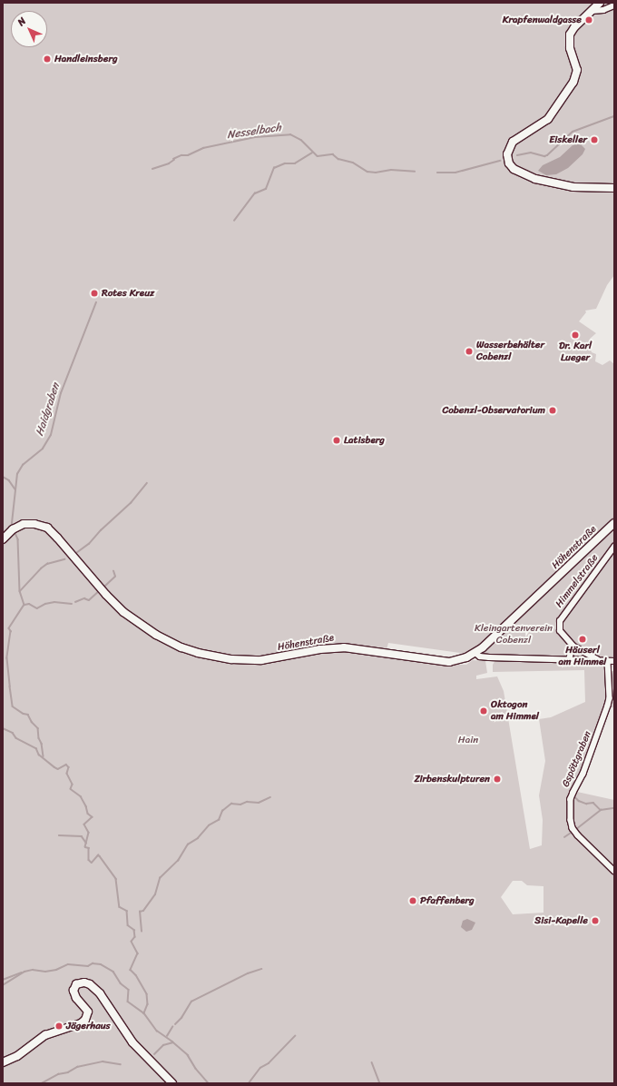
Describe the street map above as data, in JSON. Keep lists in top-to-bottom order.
{
  "streets": {
    "street": ["Höhenstraße", "Himmelstraße", "Gspöttgraben"]
  },
  "crossings": [
    ["Höhenstraße", "Himmelstraße"],
    ["Himmelstraße", "Gspöttgraben"]
  ],
  "water": ["Nesselbach", "Haidgraben"],
  "parks": ["Kleingartenverein Cobenzl", "Hain"],
  "places": [
    "Krapfenwaldgasse",
    "Handleinsberg",
    "Eiskeller",
    "Rotes Kreuz",
    "Dr. Karl Lueger",
    "Wasserbehälter Cobenzl",
    "Cobenzl-Observatorium",
    "Latisberg",
    "Häuserl am Himmel",
    "Oktogon am Himmel",
    "Zirbenskulpturen",
    "Pfaffenberg",
    "Sisi-Kapelle",
    "Jägerhaus"
  ],
  "north": "top left"
}
